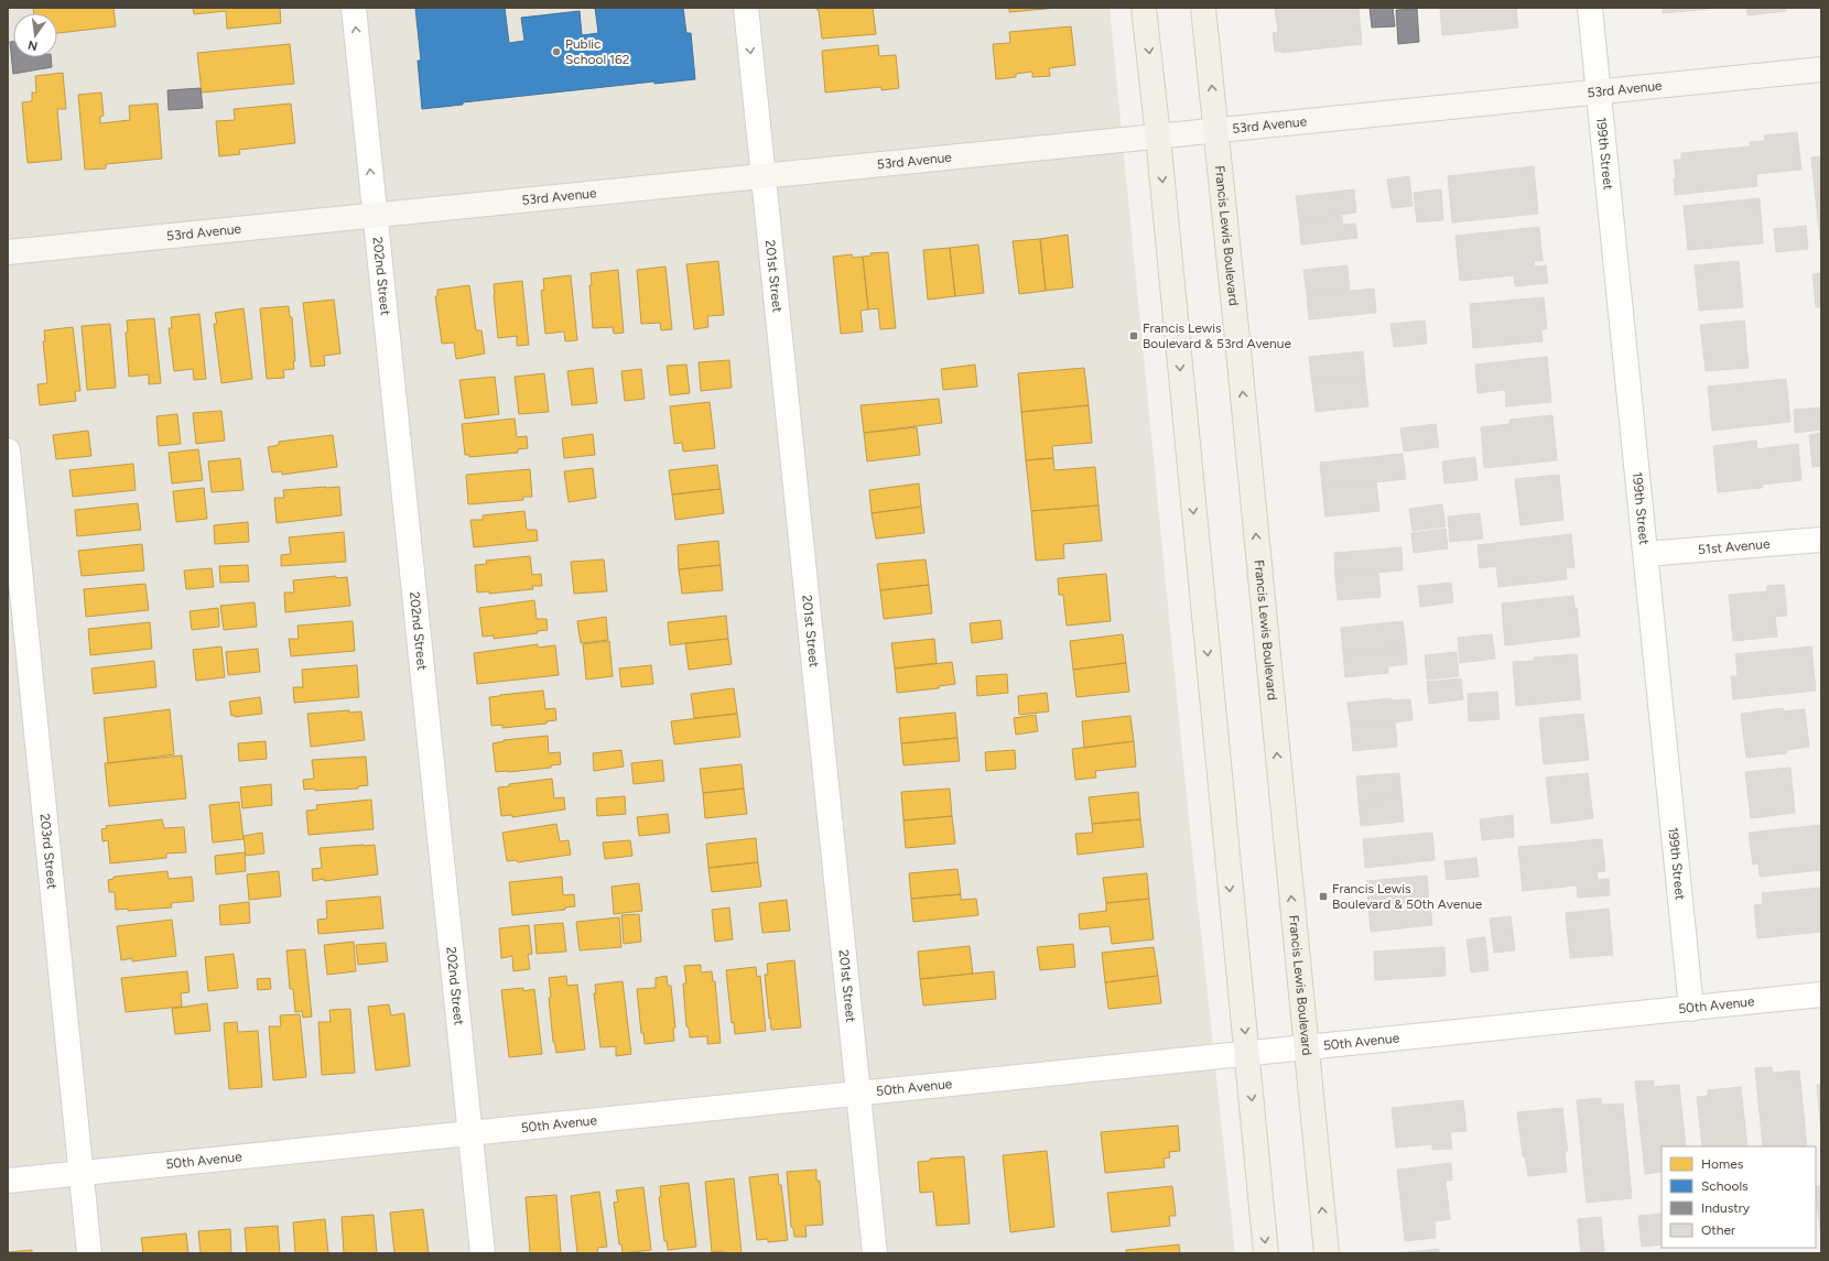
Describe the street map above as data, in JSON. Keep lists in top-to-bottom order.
{
  "streets": {
    "main road": ["Francis Lewis Boulevard"],
    "street": [
      "53rd Avenue",
      "199th Street",
      "202nd Street",
      "201st Street",
      "51st Avenue",
      "203rd Street",
      "50th Avenue"
    ]
  },
  "crossings": [
    ["53rd Avenue", "199th Street"],
    ["53rd Avenue", "Francis Lewis Boulevard"],
    ["53rd Avenue", "202nd Street"],
    ["53rd Avenue", "201st Street"],
    ["199th Street", "51st Avenue"],
    ["199th Street", "50th Avenue"],
    ["Francis Lewis Boulevard", "50th Avenue"],
    ["202nd Street", "50th Avenue"],
    ["201st Street", "50th Avenue"],
    ["203rd Street", "50th Avenue"]
  ],
  "places": {
    "other": ["Public School 162"],
    "transit": ["Francis Lewis Boulevard & 53rd Avenue", "Francis Lewis Boulevard & 50th Avenue"]
  },
  "legend": [
    "Homes",
    "Schools",
    "Industry",
    "Other"
  ],
  "north": "bottom"
}
